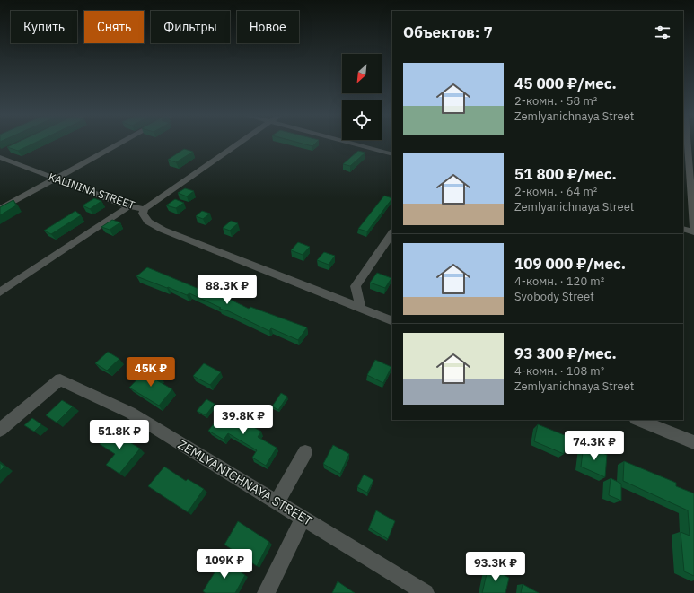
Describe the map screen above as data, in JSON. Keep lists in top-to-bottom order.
{
  "streets": {
    "street": ["KALININA STREET", "ZEMLYANICHNAYA STREET"]
  },
  "north": "bottom left",
  "page": {
    "chip": [
      "Купить",
      "Снять",
      "Фильтры",
      "Новое"
    ],
    "heading": "Объектов: 7",
    "list": [
      {
        "name": "45 000 ₽/мес.",
        "note": "2-комн. · 58 m² · Zemlyanichnaya Street"
      },
      {
        "name": "51 800 ₽/мес.",
        "note": "2-комн. · 64 m² · Zemlyanichnaya Street"
      },
      {
        "name": "109 000 ₽/мес.",
        "note": "4-комн. · 120 m² · Svobody Street"
      },
      {
        "name": "93 300 ₽/мес.",
        "note": "4-комн. · 108 m² · Zemlyanichnaya Street"
      }
    ],
    "price": [
      "88.3K ₽",
      "45K ₽",
      "39.8K ₽",
      "51.8K ₽",
      "74.3K ₽",
      "109K ₽",
      "93.3K ₽"
    ]
  }
}
